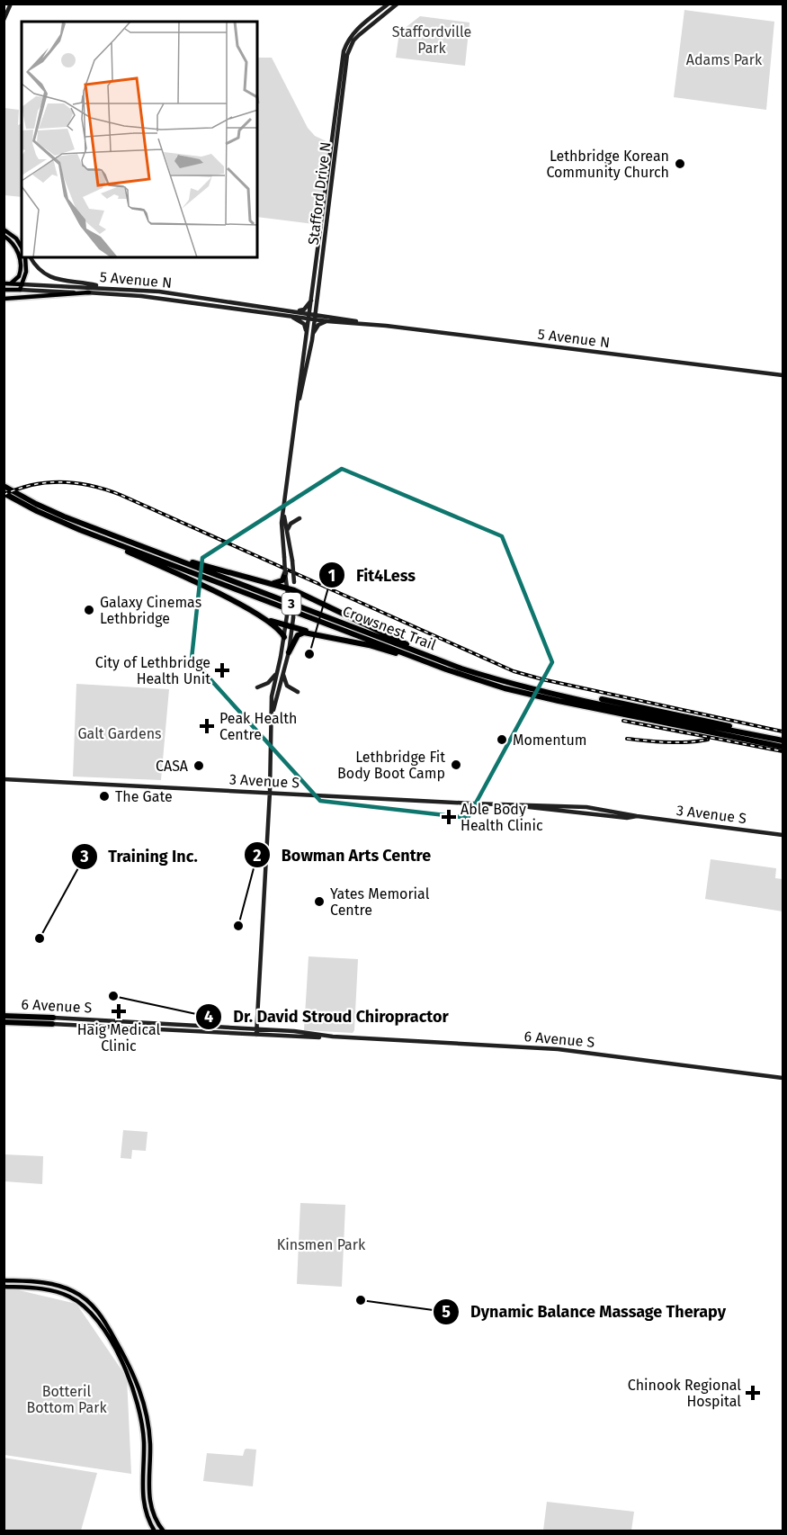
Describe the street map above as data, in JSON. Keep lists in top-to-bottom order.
{
  "streets": {
    "highway": ["3", "Crowsnest Trail", "6 Avenue S"],
    "main road": ["Stafford Drive N", "5 Avenue N", "3 Avenue S"]
  },
  "crossings": [
    ["Stafford Drive N", "5 Avenue N"]
  ],
  "parks": [
    "Staffordville Park",
    "Adams Park",
    "Galt Gardens",
    "Kinsmen Park",
    "Botteril Bottom Park"
  ],
  "places": {
    "other": [
      "Lethbridge Korean Community Church",
      "Galaxy Cinemas Lethbridge",
      "Fit4Less",
      "Momentum",
      "Lethbridge Fit Body Boot Camp",
      "CASA",
      "The Gate",
      "Yates Memorial Centre",
      "Bowman Arts Centre",
      "Training Inc.",
      "Dr. David Stroud Chiropractor",
      "Dynamic Balance Massage Therapy"
    ],
    "health": [
      "City of Lethbridge Health Unit",
      "Peak Health Centre",
      "Able Body Health Clinic",
      "Haig Medical Clinic",
      "Chinook Regional Hospital"
    ]
  }
}
